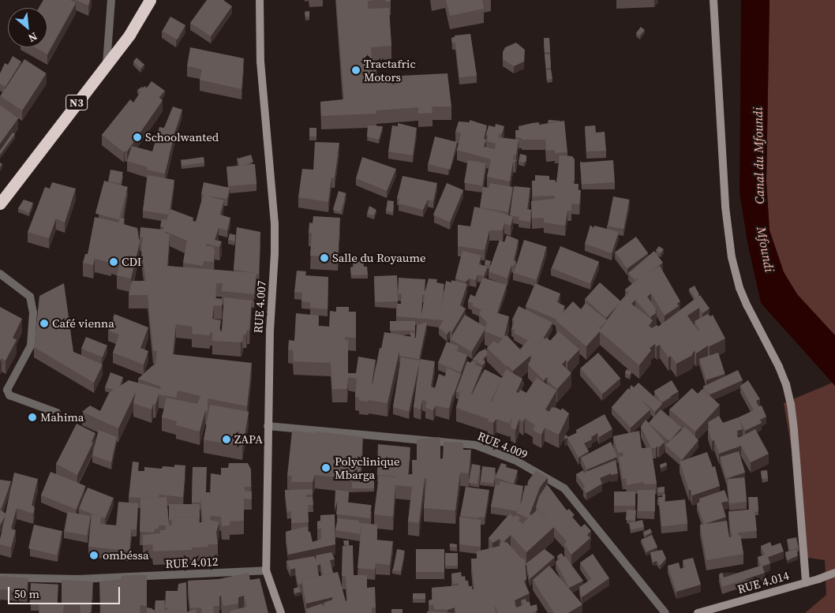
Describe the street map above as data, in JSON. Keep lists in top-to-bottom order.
{
  "streets": {
    "highway": ["N3"],
    "main road": ["RUE 4.007", "RUE 4.014"],
    "street": ["RUE 4.009", "RUE 4.012"]
  },
  "crossings": [
    ["RUE 4.007", "RUE 4.009"],
    ["RUE 4.007", "RUE 4.012"]
  ],
  "water": ["Canal du Mfoundi", "Mfoundi"],
  "places": [
    "Tractafric Motors",
    "Schoolwanted",
    "Salle du Royaume",
    "CDI",
    "Café vienna",
    "Mahima",
    "ZAPA",
    "Polyclinique Mbarga",
    "ombéssa"
  ],
  "scale_bar": "50 m",
  "north": "bottom right"
}
